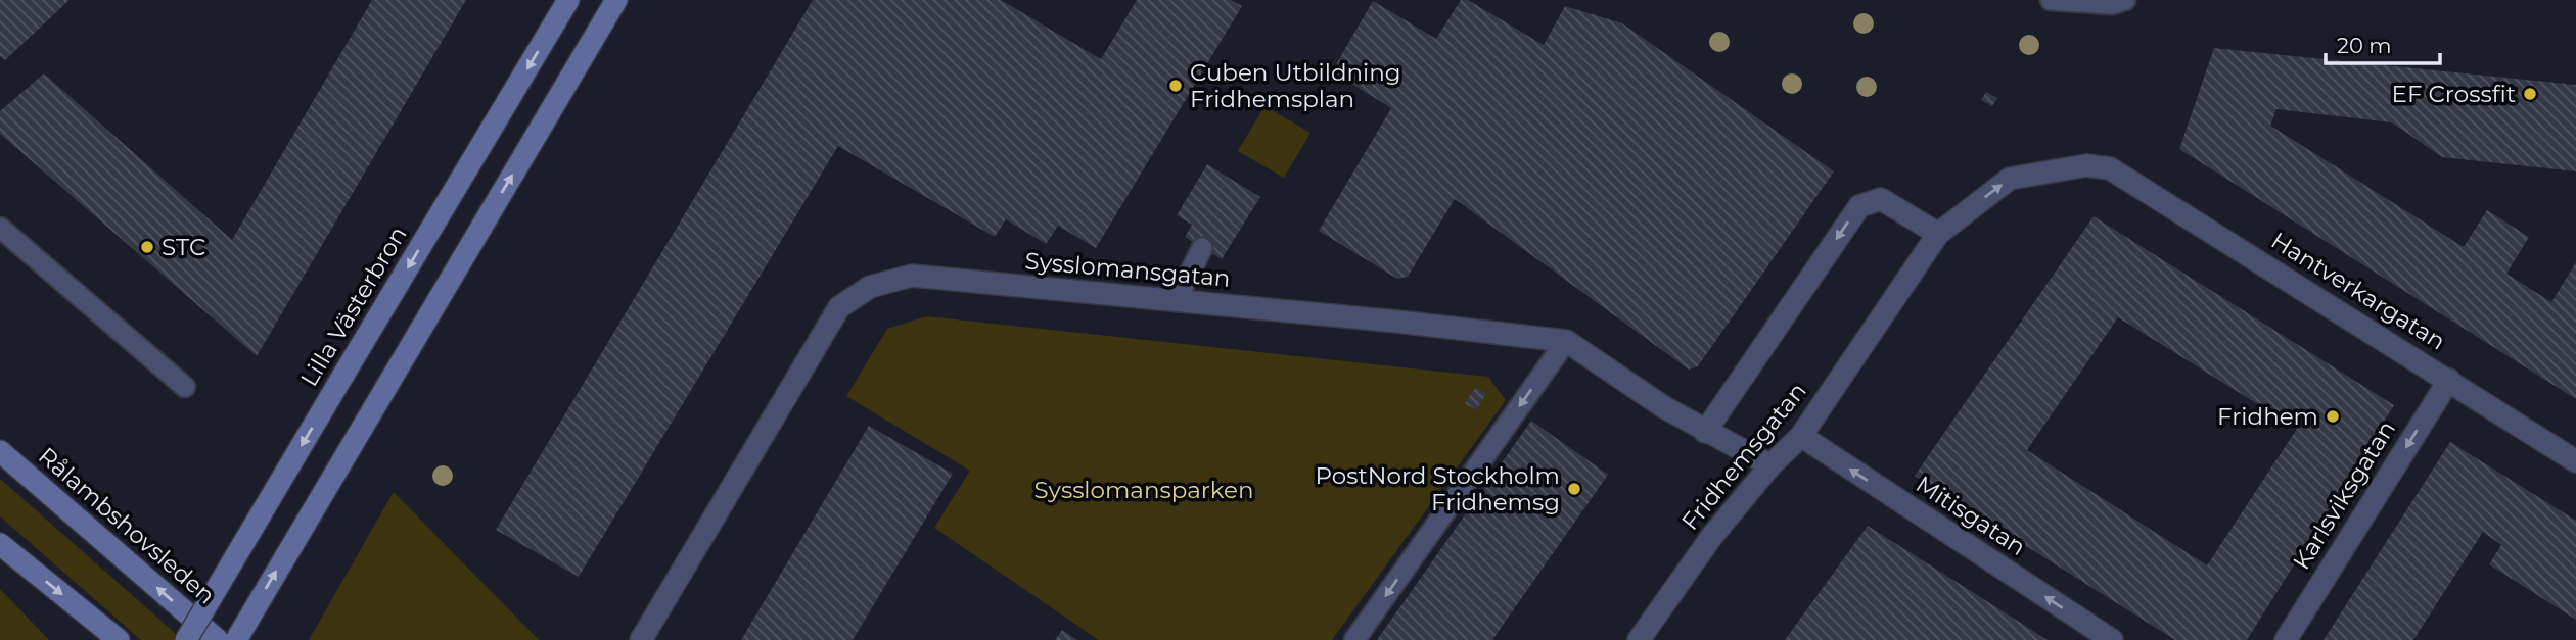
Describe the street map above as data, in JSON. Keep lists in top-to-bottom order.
{
  "streets": {
    "main road": ["Lilla Västerbron", "Rålambshovsleden"],
    "street": [
      "Sysslomansgatan",
      "Hantverkargatan",
      "Fridhemsgatan",
      "Karlsviksgatan",
      "Mitisgatan"
    ]
  },
  "crossings": [
    ["Sysslomansgatan", "Fridhemsgatan"],
    ["Hantverkargatan", "Fridhemsgatan"],
    ["Hantverkargatan", "Karlsviksgatan"],
    ["Fridhemsgatan", "Mitisgatan"]
  ],
  "one_way": ["Karlsviksgatan", "Mitisgatan"],
  "parks": ["Sysslomansparken"],
  "places": [
    "Cuben Utbildning Fridhemsplan",
    "EF Crossfit",
    "STC",
    "Fridhem",
    "PostNord Stockholm Fridhemsg"
  ],
  "scale_bar": "20 m"
}
